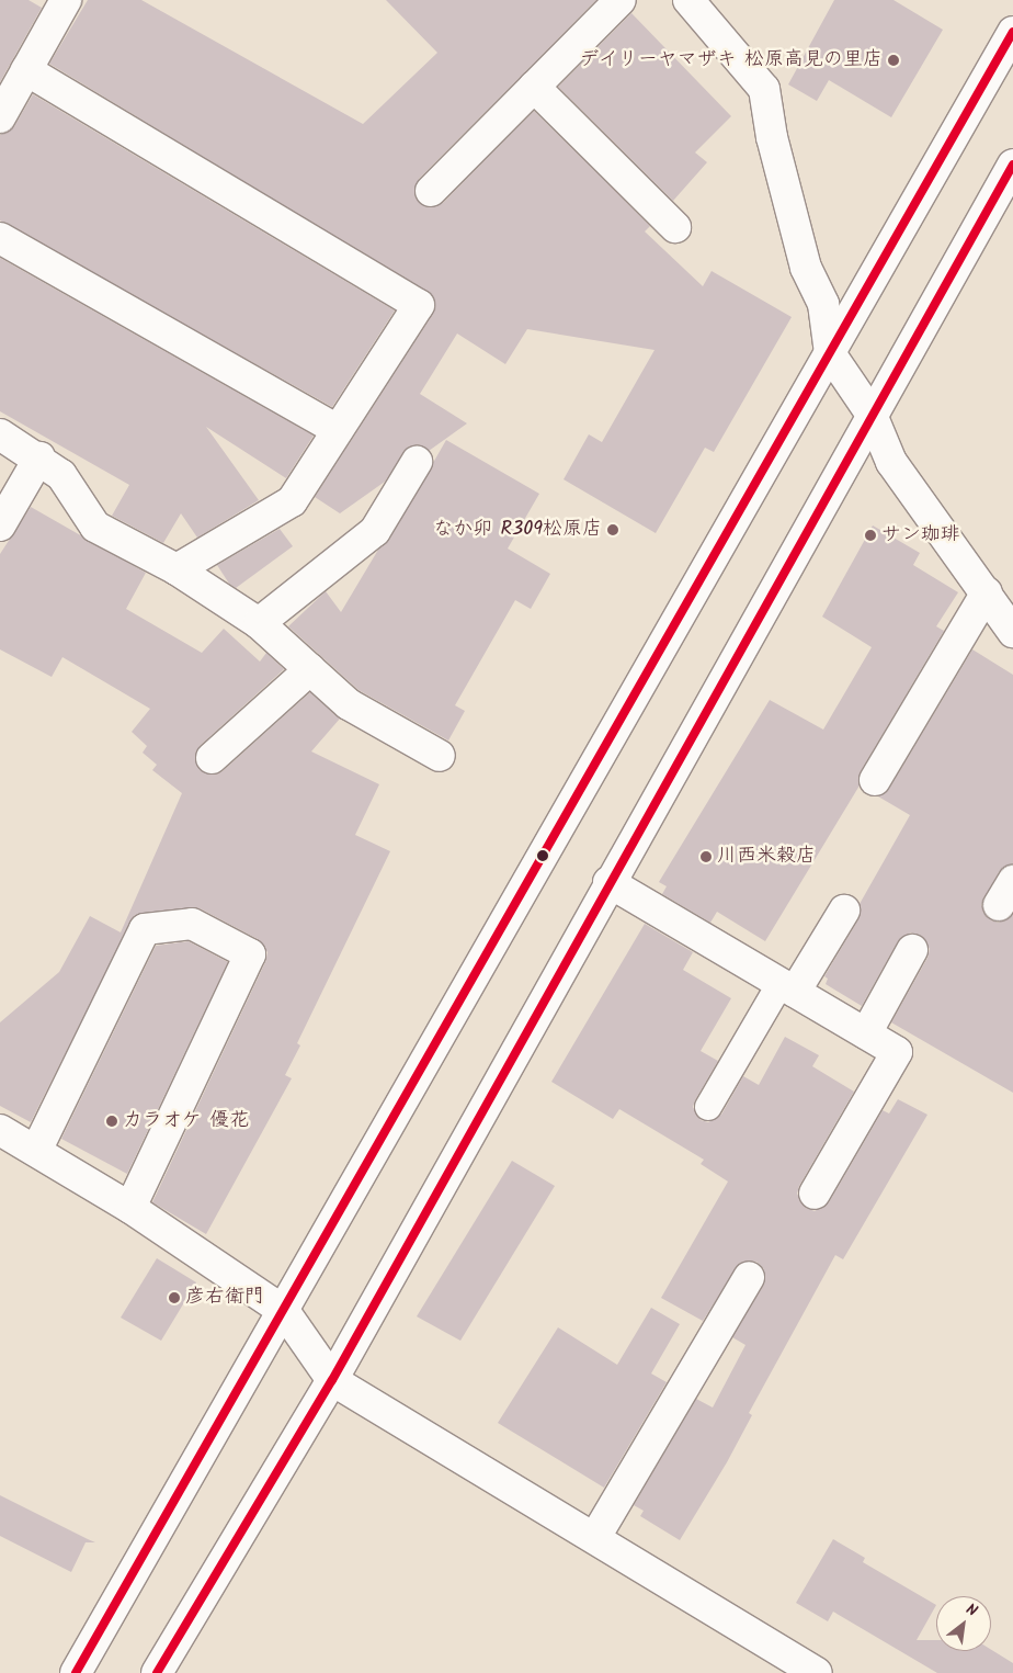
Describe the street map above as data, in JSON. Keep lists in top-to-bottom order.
{
  "places": [
    "デイリーヤマザキ 松原高見の里店",
    "なか卯 R309松原店",
    "サン珈琲",
    "川西米穀店",
    "カラオケ 優花",
    "彦右衛門"
  ],
  "north": "top right"
}
